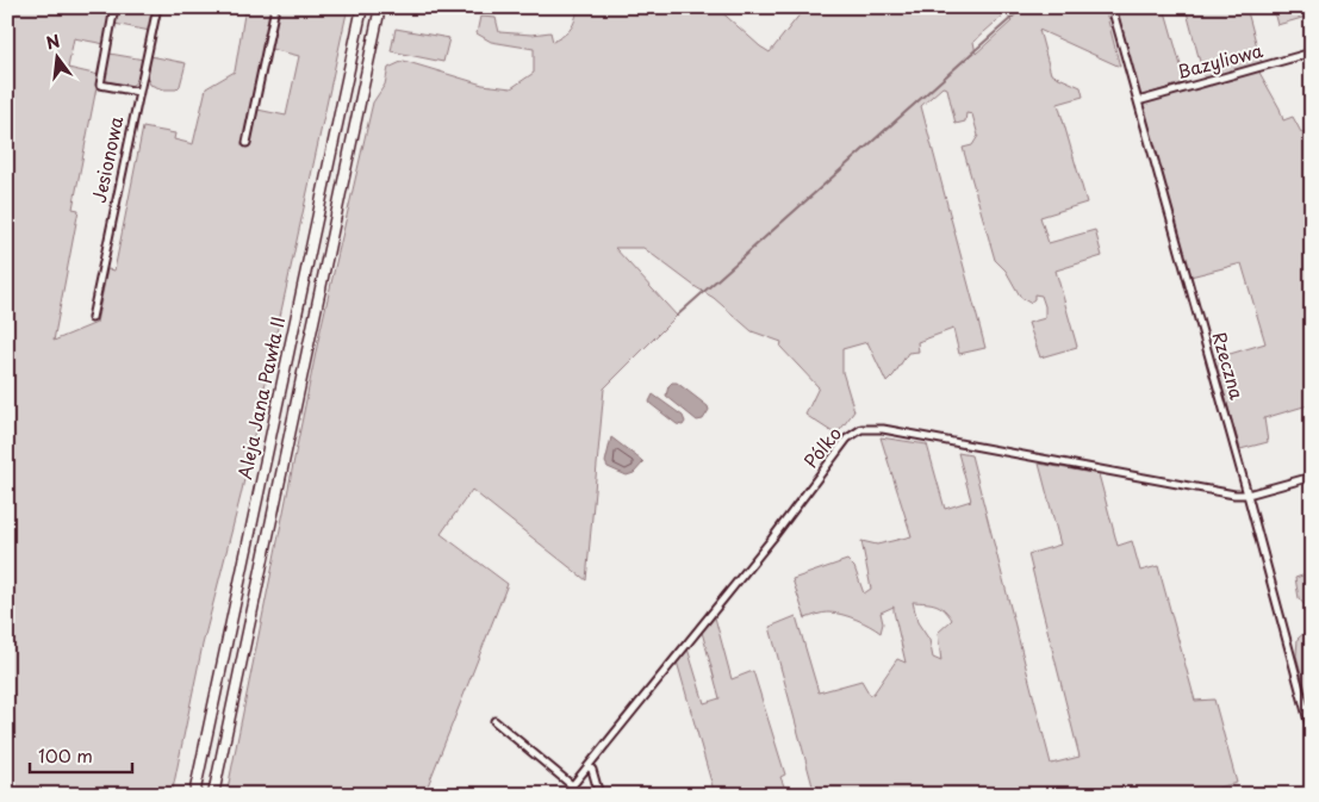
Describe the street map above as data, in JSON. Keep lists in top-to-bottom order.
{
  "streets": {
    "main road": ["Aleja Jana Pawła II"],
    "street": [
      "Bazyliowa",
      "Jesionowa",
      "Rzeczna",
      "Pólko"
    ]
  },
  "crossings": [
    ["Bazyliowa", "Rzeczna"],
    ["Rzeczna", "Pólko"]
  ],
  "scale_bar": "100 m",
  "north": "top"
}
